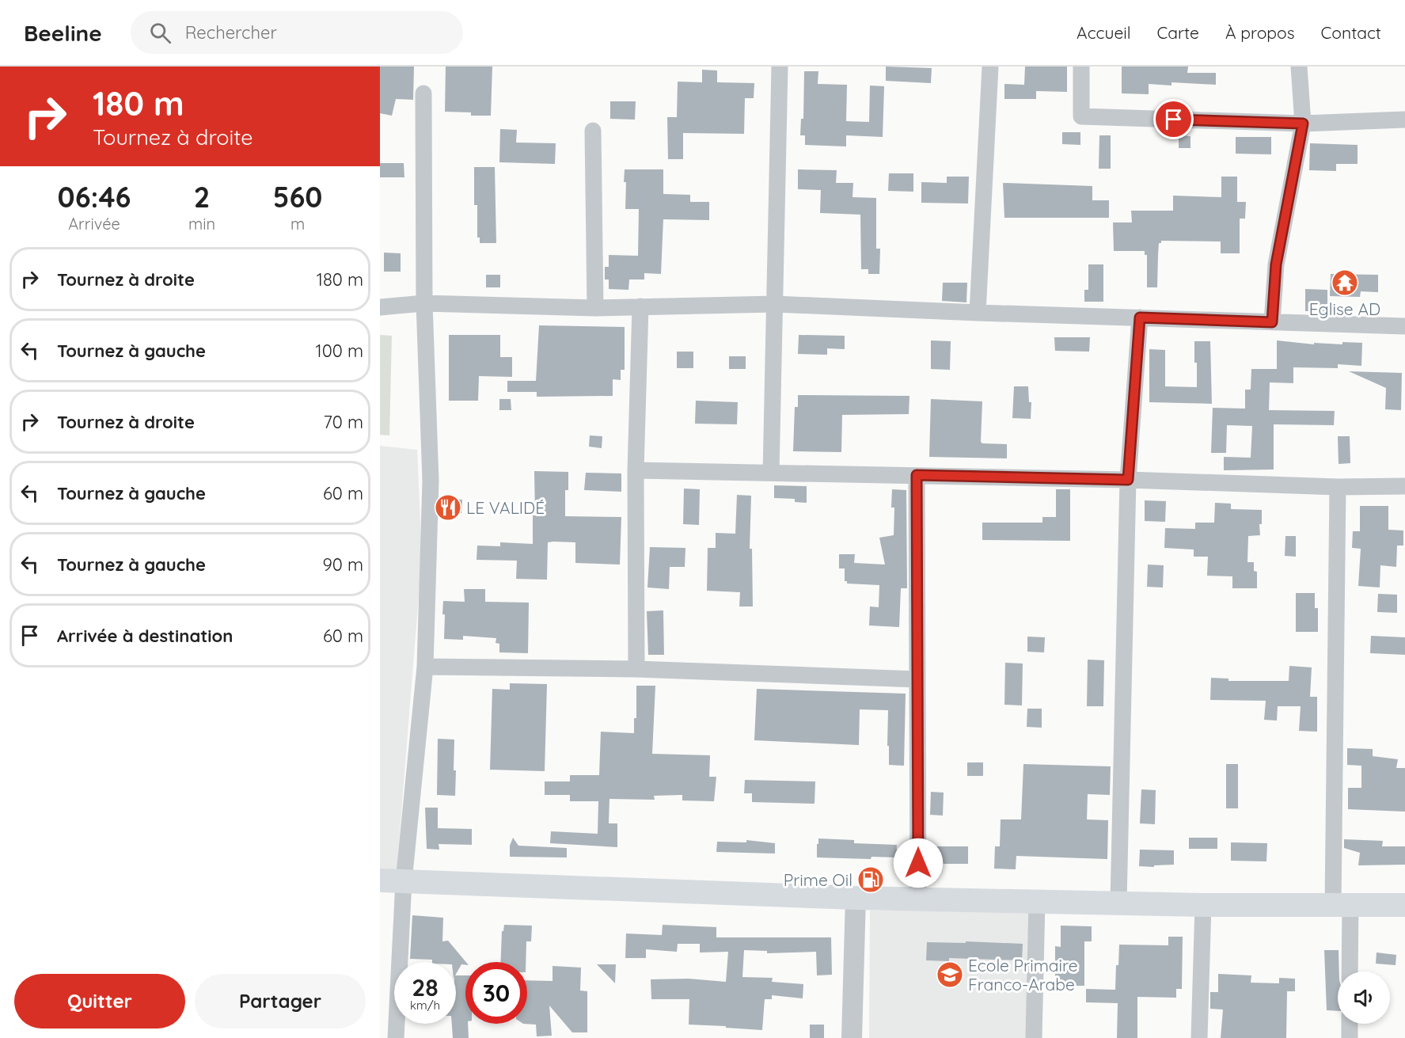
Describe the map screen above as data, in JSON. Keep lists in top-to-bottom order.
{
  "places": {
    "temple": ["Eglise AD"],
    "restaurant": ["LE VALIDÉ"],
    "fuel station": ["Prime Oil"],
    "school or university": ["Ecole Primaire Franco-Arabe"]
  },
  "page": {
    "header": "Beeline",
    "search": "Rechercher",
    "nav": [
      "Accueil",
      "Carte",
      "À propos",
      "Contact"
    ],
    "turn": ["180 m", "Tournez à droite"],
    "eta": [
      "06:46",
      "Arrivée",
      "2",
      "min",
      "560",
      "m"
    ],
    "list": [
      {
        "name": "Tournez à droite",
        "value": "180 m"
      },
      {
        "name": "Tournez à gauche",
        "value": "100 m"
      },
      {
        "name": "Tournez à droite",
        "value": "70 m"
      },
      {
        "name": "Tournez à gauche",
        "value": "60 m"
      },
      {
        "name": "Tournez à gauche",
        "value": "90 m"
      },
      {
        "name": "Arrivée à destination",
        "value": "60 m"
      }
    ],
    "speed": "28 km/h",
    "limit": "30",
    "buttons": ["Quitter", "Partager"]
  }
}
